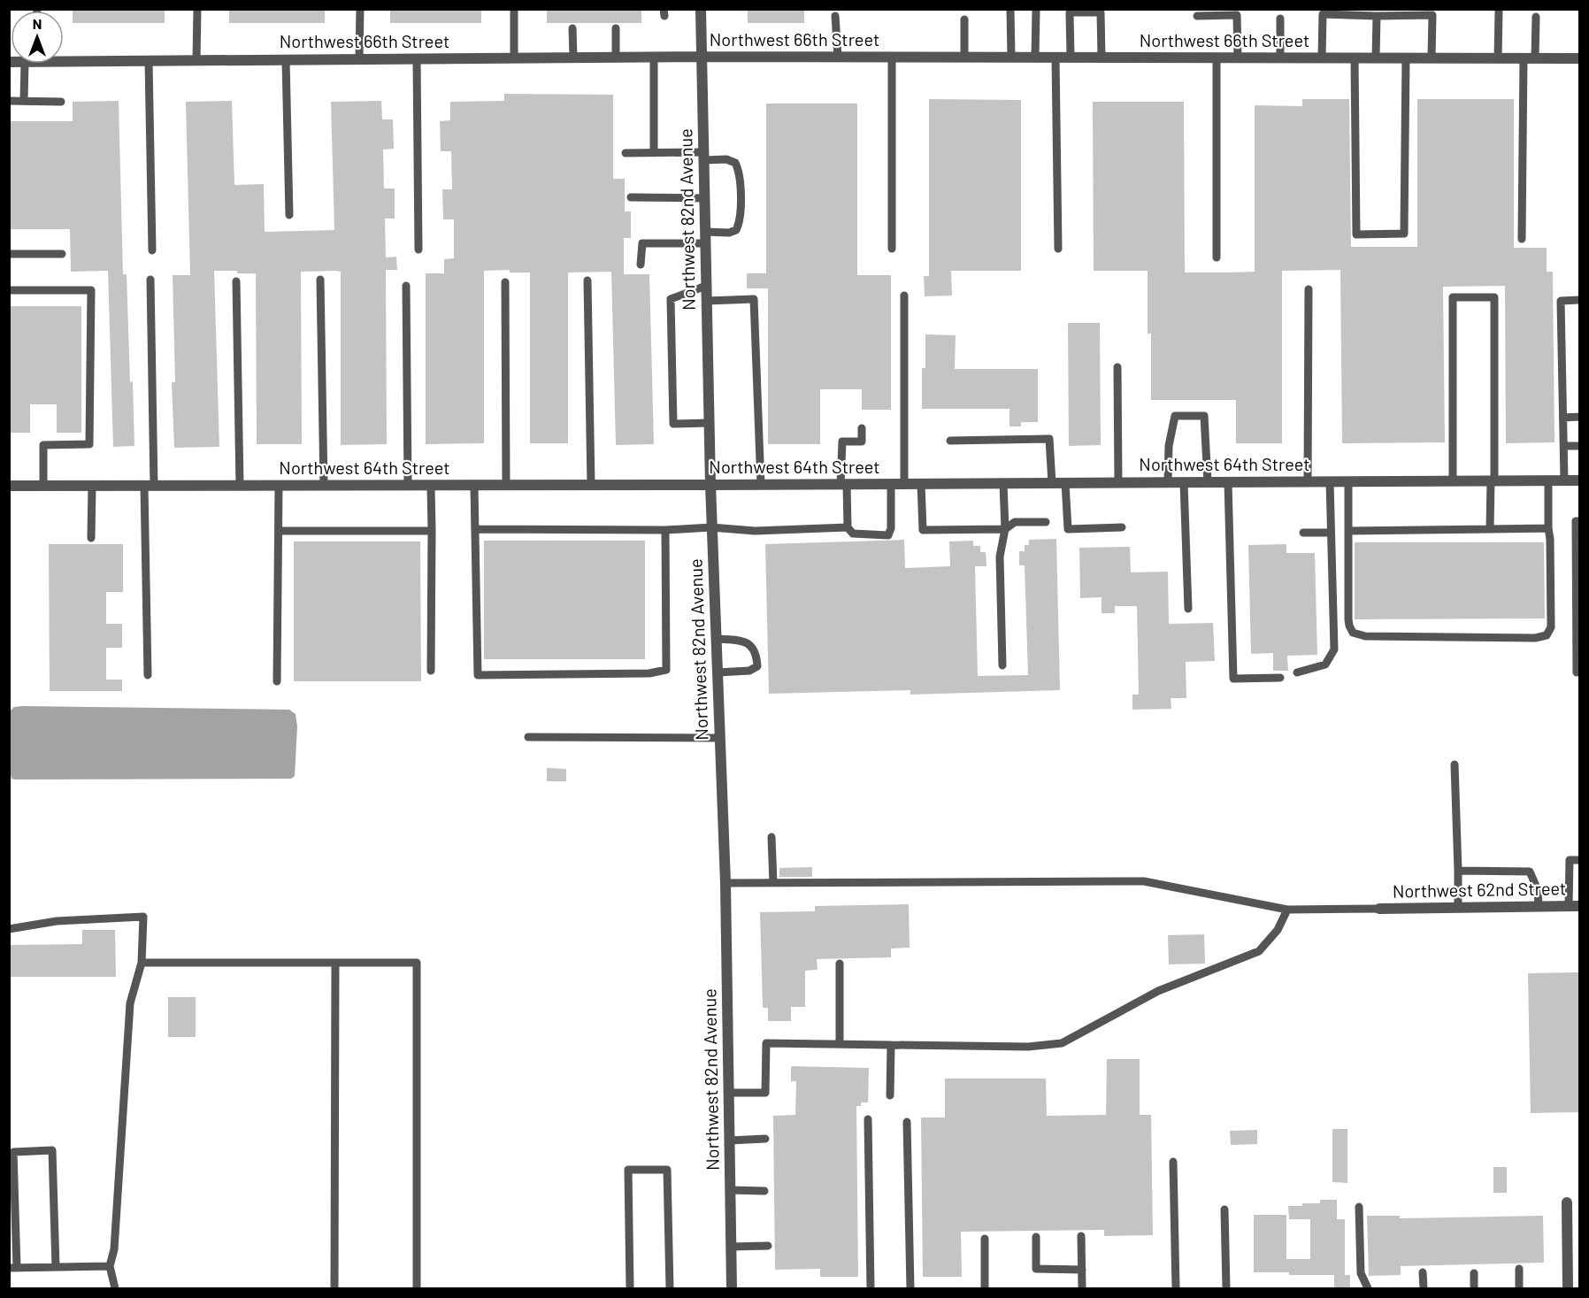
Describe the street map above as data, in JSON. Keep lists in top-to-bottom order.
{
  "streets": {
    "street": [
      "Northwest 66th Street",
      "Northwest 82nd Avenue",
      "Northwest 64th Street",
      "Northwest 62nd Street"
    ]
  },
  "crossings": [
    ["Northwest 66th Street", "Northwest 82nd Avenue"],
    ["Northwest 82nd Avenue", "Northwest 64th Street"]
  ],
  "north": "top"
}
